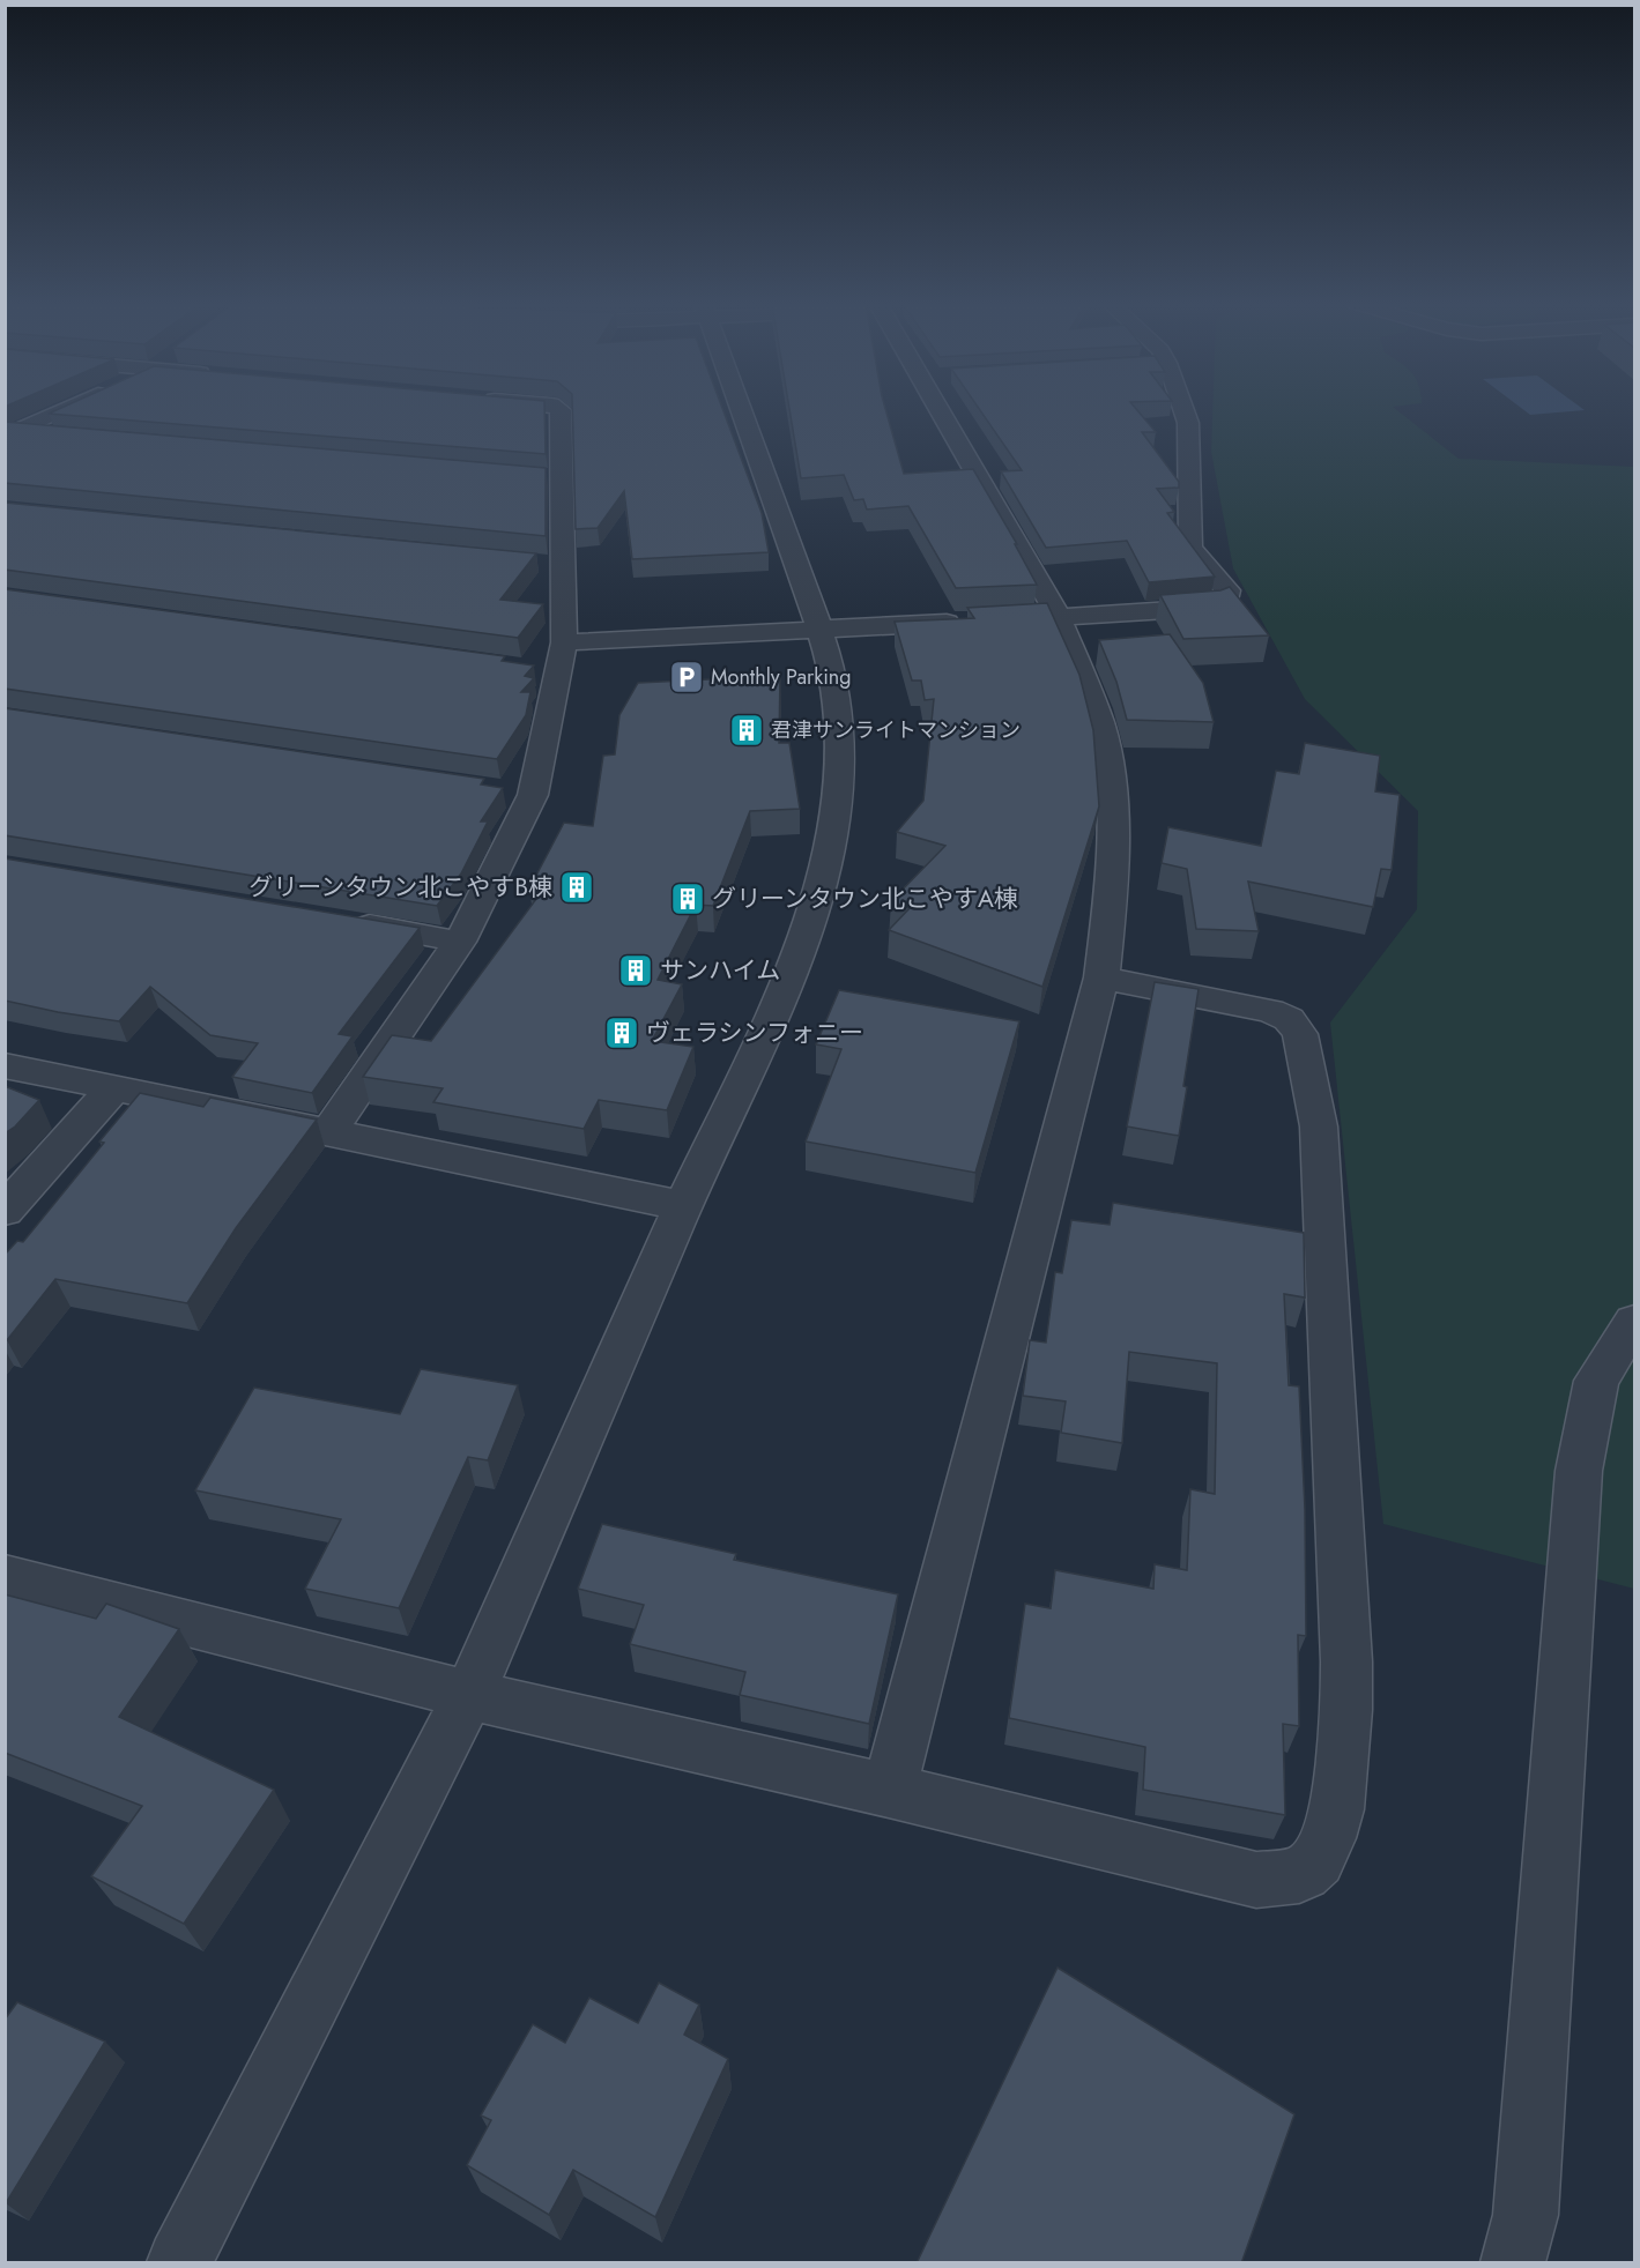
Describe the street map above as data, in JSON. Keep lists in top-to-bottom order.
{
  "places": {
    "parking": ["Monthly Parking"],
    "building": [
      "君津サンライトマンション",
      "グリーンタウン北こやすB棟",
      "グリーンタウン北こやすA棟",
      "サンハイム",
      "ヴェラシンフォニー"
    ]
  }
}
